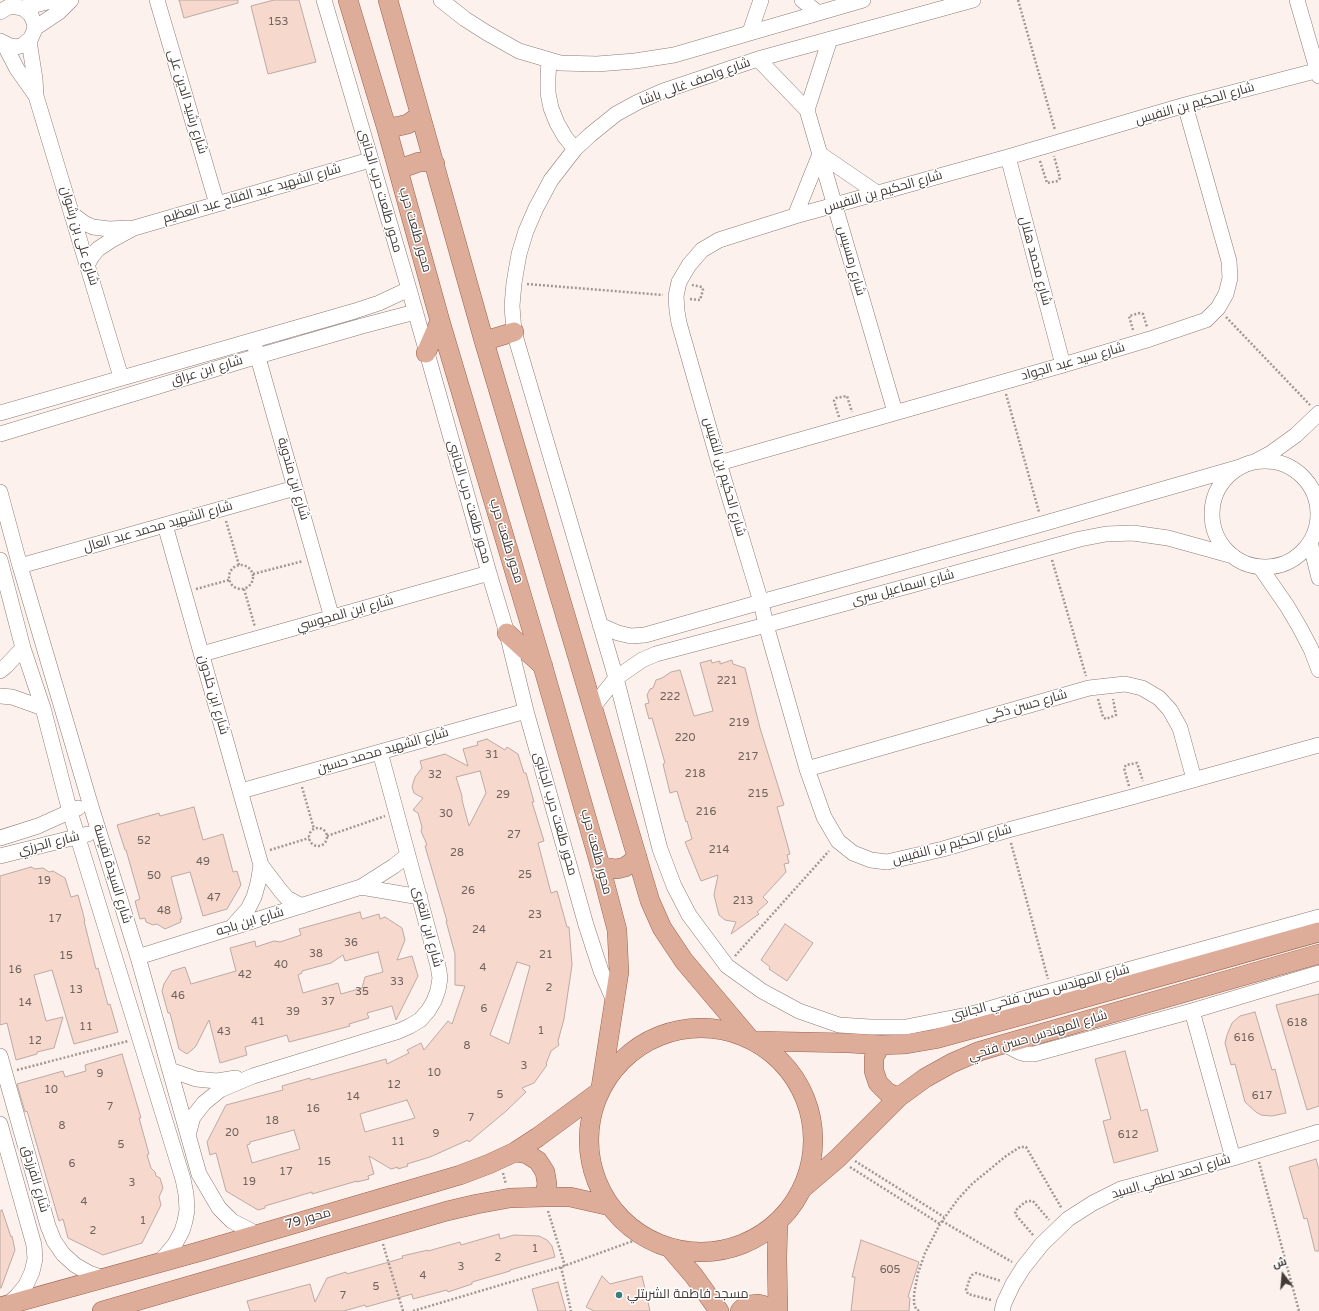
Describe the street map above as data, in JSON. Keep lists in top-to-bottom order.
{
  "streets": {
    "main road": ["محور طلعت حرب", "شارع المهندس حسن فتحي", "محور 79"],
    "street": [
      "شارع واصف غالى باشا",
      "شارع رشيد الدين على",
      "شارع الحكيم بن النفيس",
      "محور طلعت حرب الجانبى",
      "شارع الشهيد عبد الفتاح عبد العظيم",
      "شارع على بن رشوان",
      "شارع رمسيس",
      "شارع محمد هلال",
      "شارع سيد عبد الجواد",
      "شارع ابن عراق",
      "شارع ابن مندوية",
      "شارع الشهيد محمد عبد العال",
      "شارع اسماعيل سرى",
      "شارع ابن المجوسي",
      "شارع ابن خلدون",
      "شارع حسن ذكى",
      "شارع الشهيد محمد حسين",
      "شارع الجرزي",
      "شارع السيدة نفيسة",
      "شارع ابن باجه",
      "شارع ابن التغرى",
      "شارع المهندس حسن فتحي الجانبى",
      "شارع احمد لطفي السيد",
      "شارع الفرزدق"
    ]
  },
  "crossings": [
    ["شارع واصف غالى باشا", "شارع رمسيس"],
    ["شارع رشيد الدين على", "شارع الشهيد عبد الفتاح عبد العظيم"],
    ["شارع الحكيم بن النفيس", "شارع رمسيس"],
    ["شارع الحكيم بن النفيس", "شارع محمد هلال"],
    ["شارع الحكيم بن النفيس", "شارع سيد عبد الجواد"],
    ["شارع الحكيم بن النفيس", "شارع اسماعيل سرى"],
    ["شارع الحكيم بن النفيس", "شارع حسن ذكى"],
    ["محور طلعت حرب الجانبى", "شارع الشهيد عبد الفتاح عبد العظيم"],
    ["محور طلعت حرب الجانبى", "محور طلعت حرب"],
    ["محور طلعت حرب الجانبى", "شارع ابن عراق"],
    ["محور طلعت حرب الجانبى", "شارع ابن المجوسي"],
    ["محور طلعت حرب الجانبى", "شارع الشهيد محمد حسين"],
    ["شارع الشهيد عبد الفتاح عبد العظيم", "شارع على بن رشوان"],
    ["محور طلعت حرب", "محور 79"],
    ["شارع على بن رشوان", "شارع ابن عراق"],
    ["شارع رمسيس", "شارع سيد عبد الجواد"],
    ["شارع محمد هلال", "شارع سيد عبد الجواد"],
    ["شارع ابن عراق", "شارع ابن مندوية"],
    ["شارع ابن مندوية", "شارع الشهيد محمد عبد العال"],
    ["شارع ابن مندوية", "شارع ابن المجوسي"],
    ["شارع الشهيد محمد عبد العال", "شارع ابن خلدون"],
    ["شارع الشهيد محمد عبد العال", "شارع السيدة نفيسة"],
    ["شارع ابن المجوسي", "شارع ابن خلدون"],
    ["شارع ابن خلدون", "شارع الشهيد محمد حسين"],
    ["شارع ابن خلدون", "شارع ابن باجه"],
    ["شارع الشهيد محمد حسين", "شارع ابن التغرى"],
    ["شارع الجرزي", "شارع السيدة نفيسة"],
    ["شارع السيدة نفيسة", "شارع ابن باجه"],
    ["شارع السيدة نفيسة", "شارع ابن التغرى"],
    ["شارع السيدة نفيسة", "محور 79"],
    ["شارع ابن باجه", "شارع ابن التغرى"],
    ["شارع المهندس حسن فتحي الجانبى", "شارع المهندس حسن فتحي"],
    ["شارع الفرزدق", "محور 79"]
  ],
  "places": ["مسجد فاطمة الشربتلي"],
  "house_numbers": [
    "153",
    "221",
    "222",
    "219",
    "220",
    "31",
    "217",
    "218",
    "32",
    "215",
    "29",
    "216",
    "30",
    "27",
    "52",
    "214",
    "28",
    "49",
    "25",
    "50",
    "19",
    "26",
    "47",
    "213",
    "48",
    "23",
    "17",
    "24",
    "36",
    "38",
    "21",
    "15",
    "40",
    "4",
    "16",
    "42",
    "33",
    "2",
    "13",
    "35",
    "46",
    "37",
    "14",
    "6",
    "39",
    "41",
    "618",
    "11",
    "1",
    "43",
    "616",
    "12",
    "8",
    "3",
    "10",
    "9",
    "12",
    "10",
    "5",
    "617",
    "14",
    "7",
    "16",
    "7",
    "18",
    "8",
    "20",
    "9",
    "612",
    "11",
    "5",
    "15",
    "6",
    "17",
    "19",
    "3",
    "4",
    "1",
    "2",
    "1",
    "2",
    "3",
    "605",
    "4",
    "5",
    "7"
  ],
  "north": "top"
}
